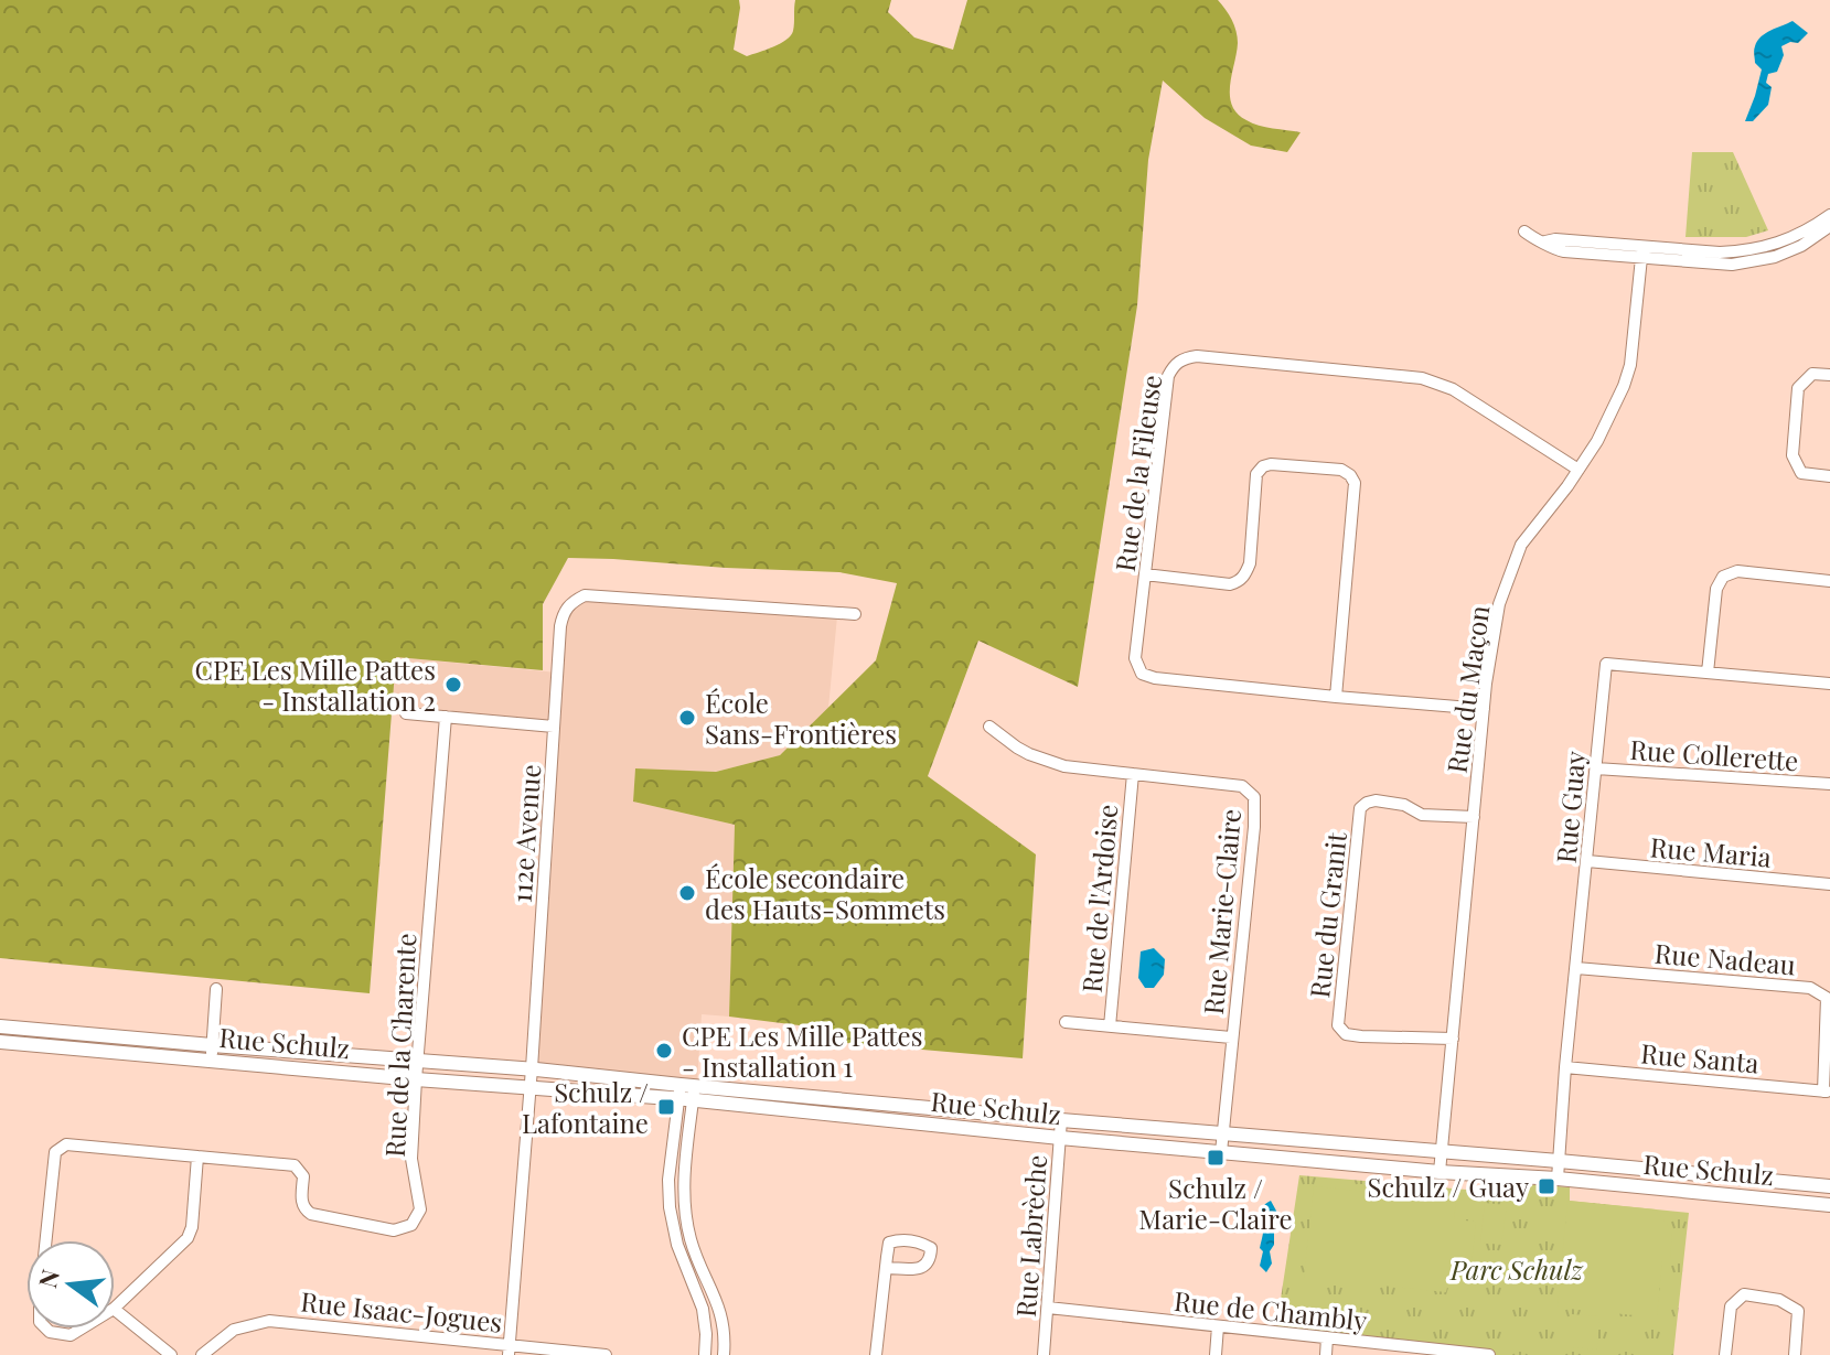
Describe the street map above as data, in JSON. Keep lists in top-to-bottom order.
{
  "streets": {
    "street": [
      "Rue de la Fileuse",
      "Rue du Maçon",
      "Rue Collerette",
      "Rue Guay",
      "112e Avenue",
      "Rue Maria",
      "Rue de l'Ardoise",
      "Rue Marie-Claire",
      "Rue du Granit",
      "Rue Nadeau",
      "Rue Schulz",
      "Rue de la Charente",
      "Rue Santa",
      "Rue Labrèche",
      "Rue de Chambly",
      "Rue Isaac-Jogues"
    ]
  },
  "crossings": [
    ["Rue de la Fileuse", "Rue du Maçon"],
    ["Rue du Maçon", "Rue du Granit"],
    ["Rue du Maçon", "Rue Schulz"],
    ["Rue Collerette", "Rue Guay"],
    ["Rue Guay", "Rue Maria"],
    ["Rue Guay", "Rue Nadeau"],
    ["Rue Guay", "Rue Schulz"],
    ["Rue Guay", "Rue Santa"],
    ["112e Avenue", "Rue Schulz"],
    ["112e Avenue", "Rue Isaac-Jogues"],
    ["Rue de l'Ardoise", "Rue Marie-Claire"],
    ["Rue Marie-Claire", "Rue Schulz"],
    ["Rue Nadeau", "Rue Santa"],
    ["Rue Schulz", "Rue de la Charente"],
    ["Rue Schulz", "Rue Labrèche"],
    ["Rue Labrèche", "Rue de Chambly"]
  ],
  "parks": ["Parc Schulz"],
  "places": {
    "other": [
      "CPE Les Mille Pattes - Installation 2",
      "École Sans-Frontières",
      "École secondaire des Hauts-Sommets",
      "CPE Les Mille Pattes - Installation 1"
    ],
    "transit": ["Schulz / Lafontaine", "Schulz / Marie-Claire", "Schulz / Guay"]
  },
  "north": "left"
}
